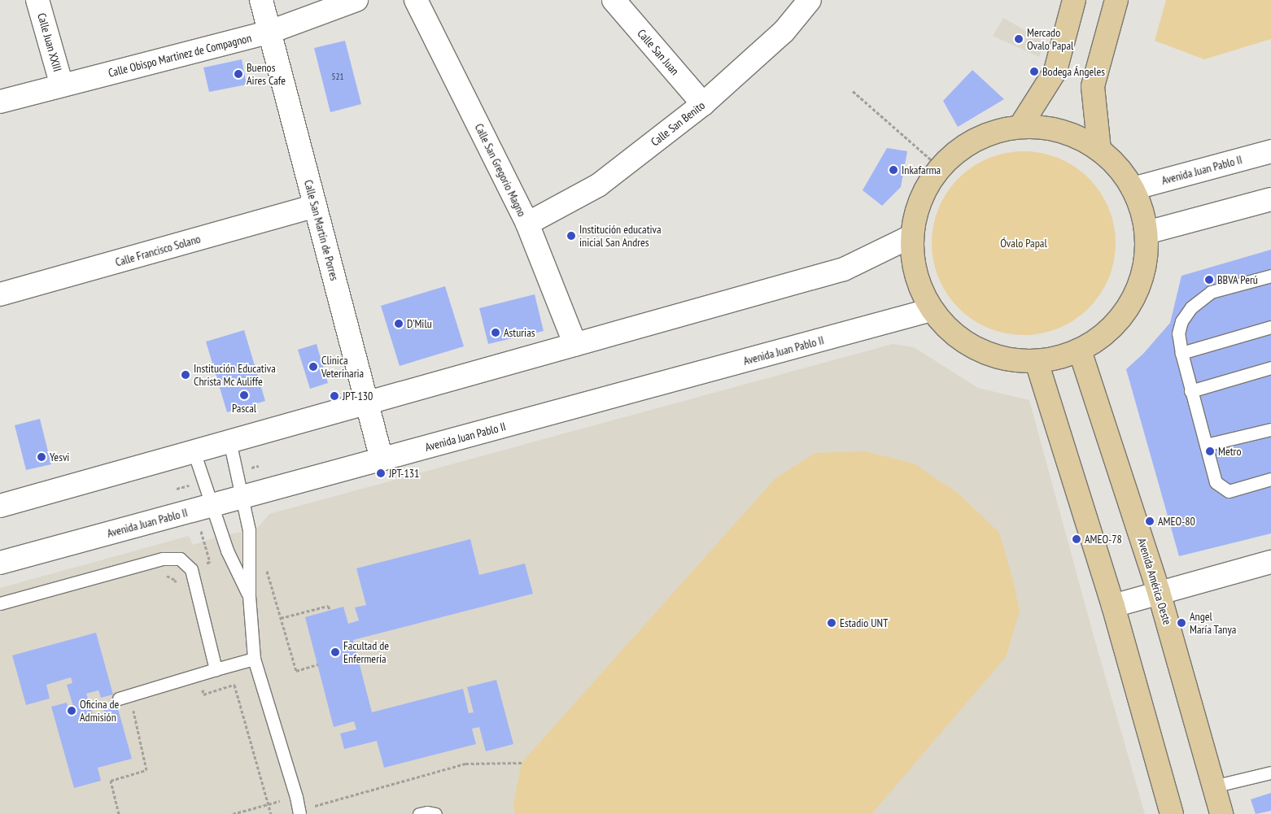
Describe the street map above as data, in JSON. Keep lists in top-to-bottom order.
{
  "streets": {
    "main road": ["Avenida América Oeste"],
    "street": [
      "Calle Juan XXIII",
      "Calle San Juan",
      "Calle Obispo Martinez de Compagnon",
      "Calle San Benito",
      "Calle San Gregorio Magno",
      "Avenida Juan Pablo II",
      "Calle San Martín de Porres",
      "Calle Francisco Solano"
    ]
  },
  "crossings": [
    ["Calle Juan XXIII", "Calle Obispo Martinez de Compagnon"],
    ["Calle San Juan", "Calle San Benito"],
    ["Calle Obispo Martinez de Compagnon", "Calle San Martín de Porres"],
    ["Calle San Benito", "Calle San Gregorio Magno"],
    ["Avenida Juan Pablo II", "Calle San Martín de Porres"],
    ["Calle San Martín de Porres", "Calle Francisco Solano"]
  ],
  "parks": ["Óvalo Papal"],
  "places": [
    "Mercado Ovalo Papal",
    "Bodega Ángeles",
    "Buenos Aires Cafe",
    "Inkafarma",
    "Institución educativa inicial San Andres",
    "BBVA Perú",
    "D'Milu",
    "Asturias",
    "Clinica Veterinaria",
    "Institución Educativa Christa Mc Auliffe",
    "Pascal",
    "JPT-130",
    "Metro",
    "Yesvi",
    "JPT-131",
    "AMEO-80",
    "AMEO-78",
    "Estadio UNT",
    "Angel María Tanya",
    "Facultad de Enfermería",
    "Oficina de Admisión"
  ],
  "house_numbers": ["521"]
}
